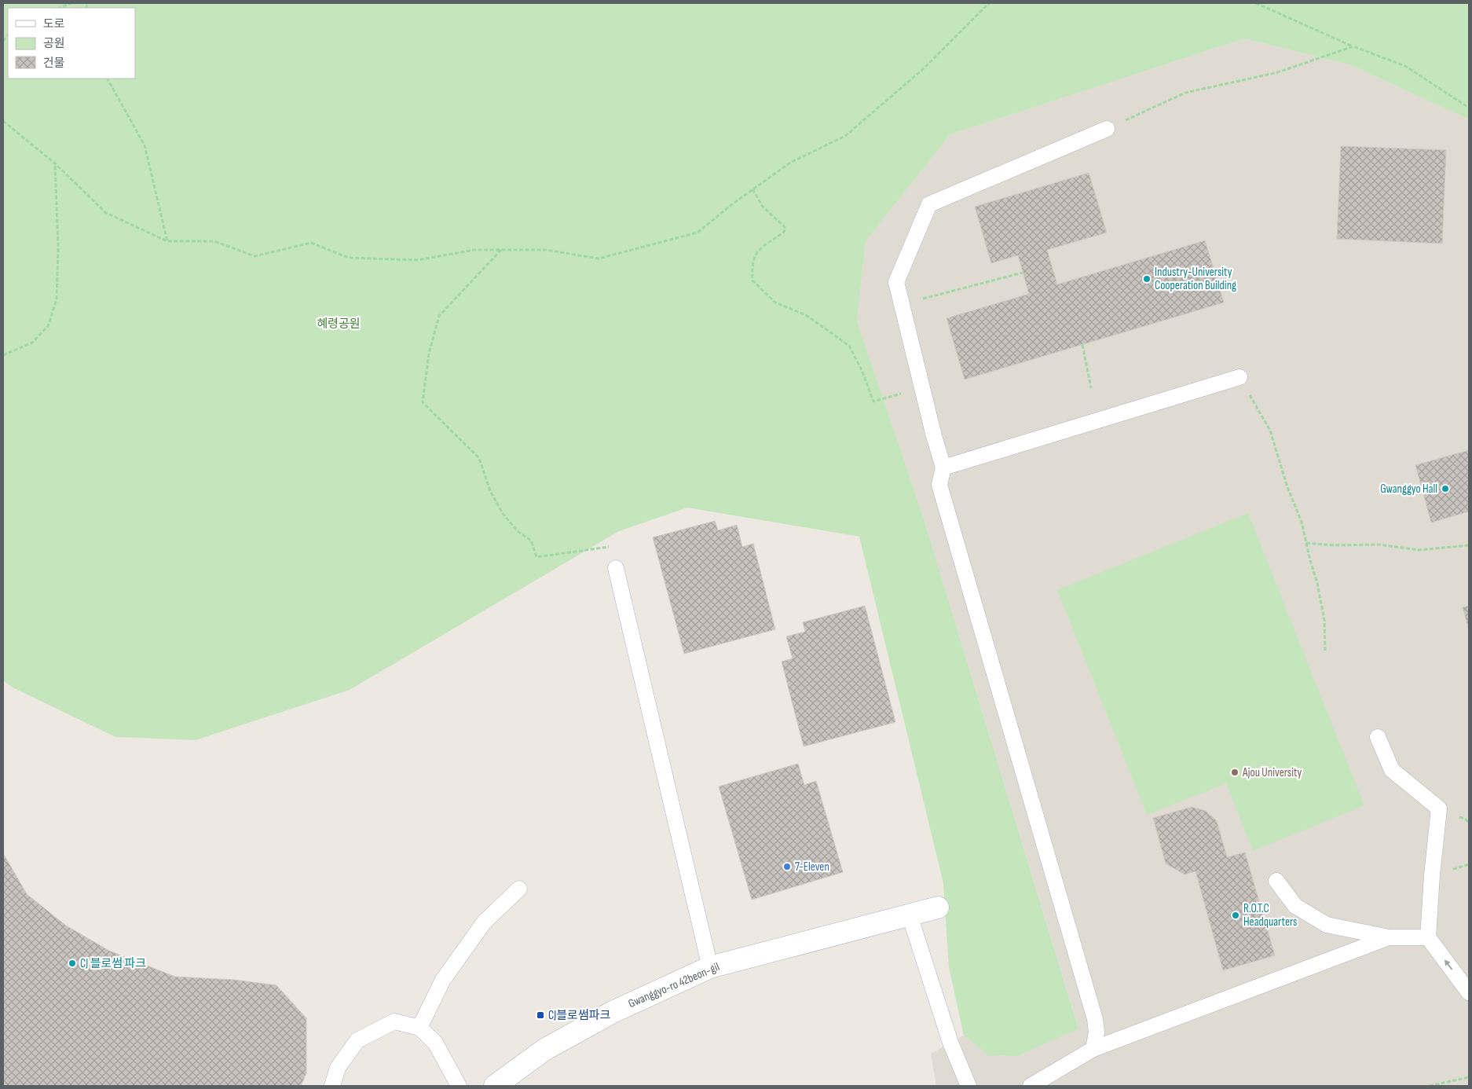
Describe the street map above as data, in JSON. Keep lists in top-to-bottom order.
{
  "streets": {
    "street": ["Gwanggyo-ro 42beon-gil"]
  },
  "parks": ["혜령공원"],
  "places": {
    "other": [
      "Industry-University Cooperation Building",
      "Gwanggyo Hall",
      "Ajou University",
      "7-Eleven",
      "R.O.T.C Headquarters",
      "CJ 블로썸 파크"
    ],
    "transit": ["CJ블로썸파크"]
  },
  "legend": ["도로", "공원", "건물"]
}
